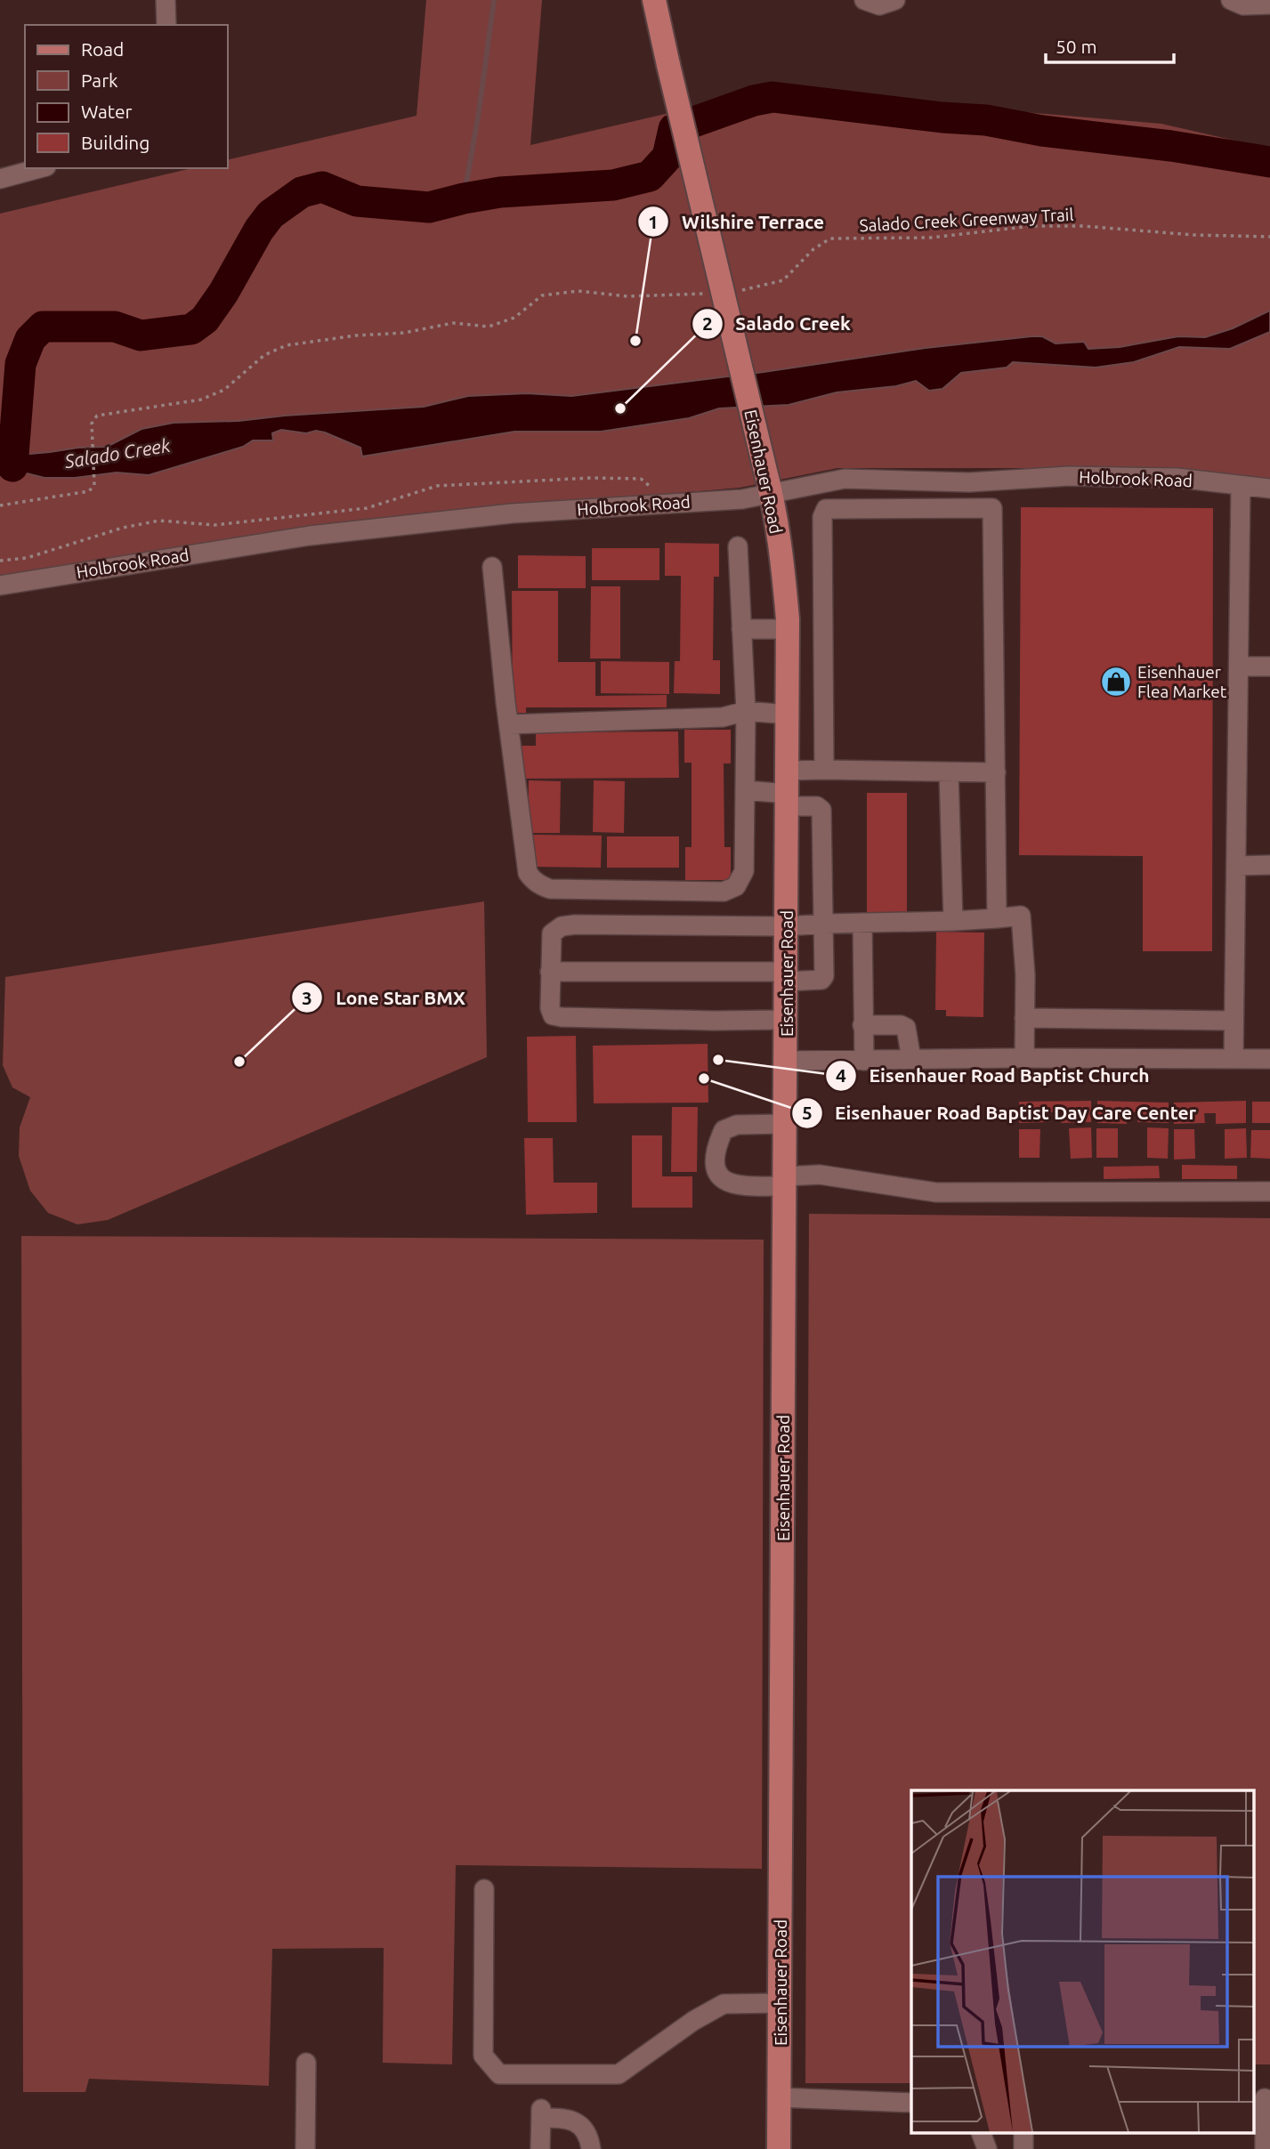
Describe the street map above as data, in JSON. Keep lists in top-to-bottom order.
{
  "streets": {
    "main road": ["Eisenhauer Road"],
    "street": ["Holbrook Road"],
    "path": ["Salado Creek Greenway Trail"]
  },
  "crossings": [
    ["Eisenhauer Road", "Holbrook Road"]
  ],
  "water": ["Salado Creek"],
  "places": {
    "other": [
      "Wilshire Terrace",
      "Salado Creek",
      "Eisenhauer Road Baptist Church",
      "Lone Star BMX",
      "Eisenhauer Road Baptist Day Care Center"
    ],
    "shop": ["Eisenhauer Flea Market"]
  },
  "legend": [
    "Road",
    "Park",
    "Water",
    "Building"
  ],
  "scale_bar": "50 m"
}
